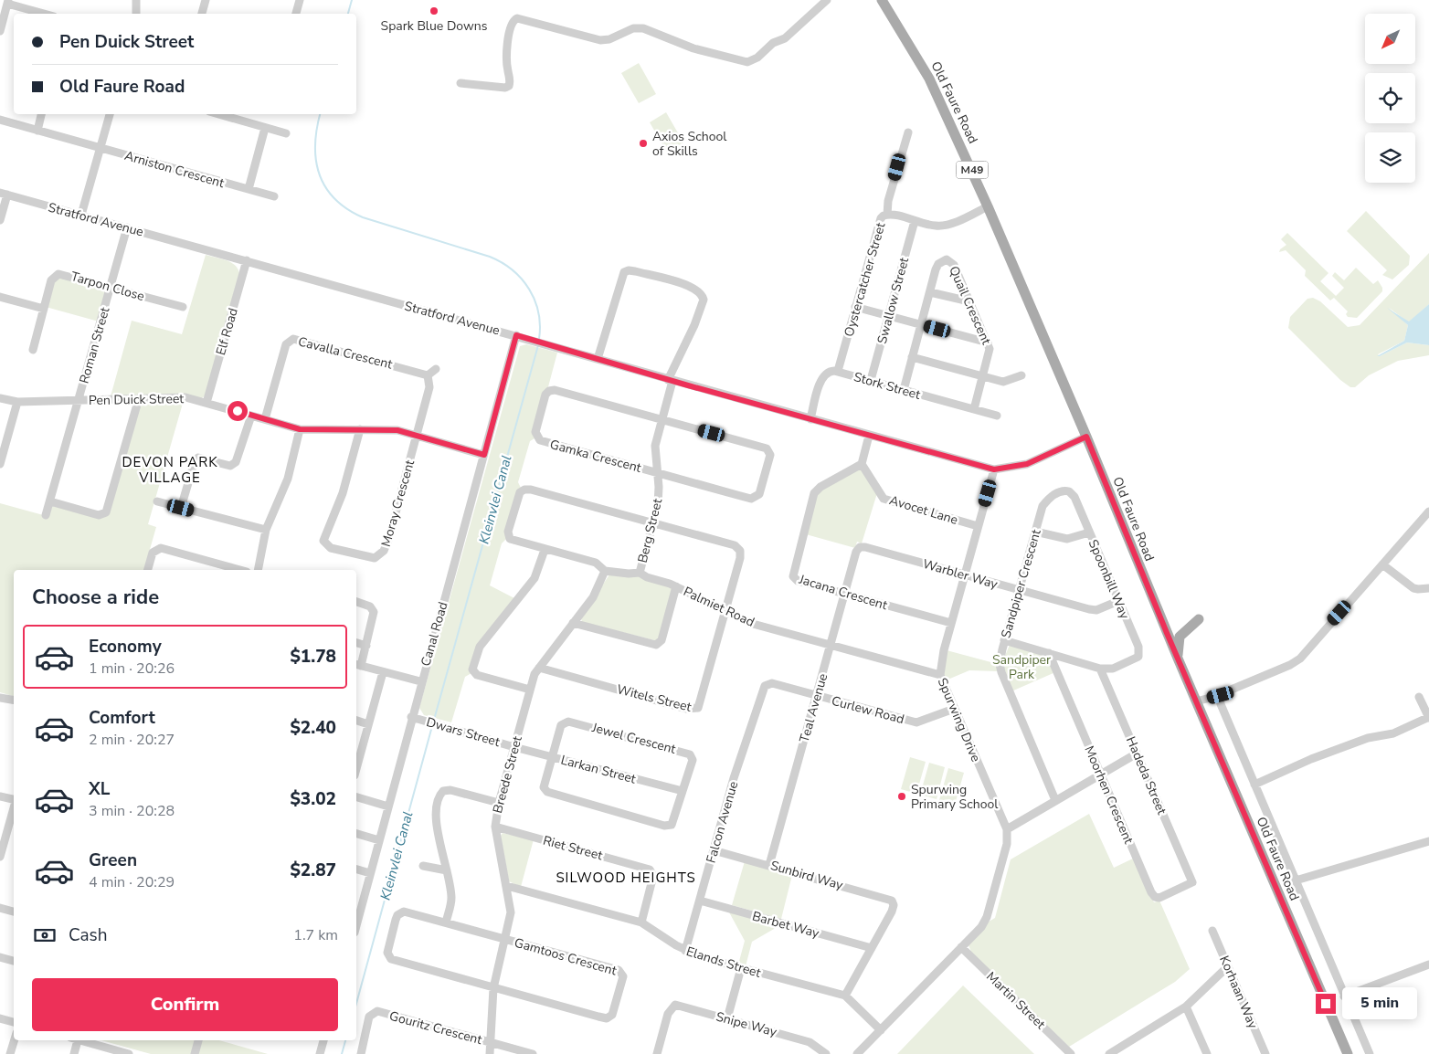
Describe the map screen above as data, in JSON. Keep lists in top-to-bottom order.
{
  "streets": {
    "main road": ["Old Faure Road", "M49"],
    "street": [
      "Arniston Crescent",
      "Stratford Avenue",
      "Oystercatcher Street",
      "Tarpon Close",
      "Swallow Street",
      "Quail Crescent",
      "Elf Road",
      "Roman Street",
      "Cavalla Crescent",
      "Stork Street",
      "Pen Duick Street",
      "Gamka Crescent",
      "Moray Crescent",
      "Avocet Lane",
      "Berg Street",
      "Warbler Way",
      "Spoonbill Way",
      "Sandpiper Crescent",
      "Jacana Crescent",
      "Palmiet Road",
      "Canal Road",
      "Witels Street",
      "Teal Avenue",
      "Curlew Road",
      "Spurwing Drive",
      "Dwars Street",
      "Jewel Crescent",
      "Larkan Street",
      "Breede Street",
      "Hadeda Street",
      "Moorhen Crescent",
      "Falcon Avenue",
      "Riet Street",
      "Sunbird Way",
      "Barbet Way",
      "Gamtoos Crescent",
      "Elands Street",
      "Korhaan Way",
      "Martin Street",
      "Snipe Way",
      "Gouritz Crescent"
    ]
  },
  "crossings": [
    ["Old Faure Road", "Stratford Avenue"],
    ["Old Faure Road", "Oystercatcher Street"],
    ["Stratford Avenue", "Elf Road"],
    ["Stratford Avenue", "Roman Street"],
    ["Stratford Avenue", "Stork Street"],
    ["Stratford Avenue", "Berg Street"],
    ["Stratford Avenue", "Canal Road"],
    ["Stratford Avenue", "Spurwing Drive"],
    ["Oystercatcher Street", "Swallow Street"],
    ["Oystercatcher Street", "Stork Street"],
    ["Tarpon Close", "Roman Street"],
    ["Swallow Street", "Stork Street"],
    ["Quail Crescent", "Stork Street"],
    ["Elf Road", "Pen Duick Street"],
    ["Roman Street", "Pen Duick Street"],
    ["Cavalla Crescent", "Pen Duick Street"],
    ["Pen Duick Street", "Moray Crescent"],
    ["Pen Duick Street", "Canal Road"],
    ["Gamka Crescent", "Berg Street"],
    ["Avocet Lane", "Jacana Crescent"],
    ["Avocet Lane", "Spurwing Drive"],
    ["Berg Street", "Palmiet Road"],
    ["Warbler Way", "Spoonbill Way"],
    ["Warbler Way", "Sandpiper Crescent"],
    ["Warbler Way", "Teal Avenue"],
    ["Warbler Way", "Spurwing Drive"],
    ["Spoonbill Way", "Sandpiper Crescent"],
    ["Spoonbill Way", "Hadeda Street"],
    ["Jacana Crescent", "Teal Avenue"],
    ["Jacana Crescent", "Spurwing Drive"],
    ["Palmiet Road", "Witels Street"],
    ["Palmiet Road", "Teal Avenue"],
    ["Palmiet Road", "Spurwing Drive"],
    ["Palmiet Road", "Breede Street"],
    ["Canal Road", "Dwars Street"],
    ["Witels Street", "Breede Street"],
    ["Teal Avenue", "Curlew Road"],
    ["Teal Avenue", "Sunbird Way"],
    ["Curlew Road", "Spurwing Drive"],
    ["Curlew Road", "Falcon Avenue"],
    ["Spurwing Drive", "Elands Street"],
    ["Spurwing Drive", "Martin Street"],
    ["Dwars Street", "Larkan Street"],
    ["Dwars Street", "Breede Street"],
    ["Jewel Crescent", "Larkan Street"],
    ["Larkan Street", "Breede Street"],
    ["Breede Street", "Riet Street"],
    ["Breede Street", "Gamtoos Crescent"],
    ["Breede Street", "Elands Street"],
    ["Breede Street", "Gouritz Crescent"],
    ["Hadeda Street", "Moorhen Crescent"],
    ["Falcon Avenue", "Sunbird Way"],
    ["Falcon Avenue", "Barbet Way"],
    ["Falcon Avenue", "Elands Street"],
    ["Riet Street", "Elands Street"],
    ["Sunbird Way", "Barbet Way"]
  ],
  "districts": ["DEVON PARK VILLAGE", "SILWOOD HEIGHTS"],
  "water": ["Kleinvlei Canal"],
  "parks": ["Sandpiper Park"],
  "places": ["Spark Blue Downs", "Axios School of Skills", "Spurwing Primary School"],
  "north": "bottom left",
  "page": {
    "banner": ["Pen Duick Street", "Old Faure Road"],
    "heading": "Choose a ride",
    "list": [
      {
        "name": "Economy",
        "note": "1 min · 20:26",
        "value": "$1.78"
      },
      {
        "name": "Comfort",
        "note": "2 min · 20:27",
        "value": "$2.40"
      },
      {
        "name": "XL",
        "note": "3 min · 20:28",
        "value": "$3.02"
      },
      {
        "name": "Green",
        "note": "4 min · 20:29",
        "value": "$2.87"
      }
    ],
    "pay": ["Cash", "1.7 km"],
    "buttons": "Confirm",
    "bubble": "5 min"
  }
}
